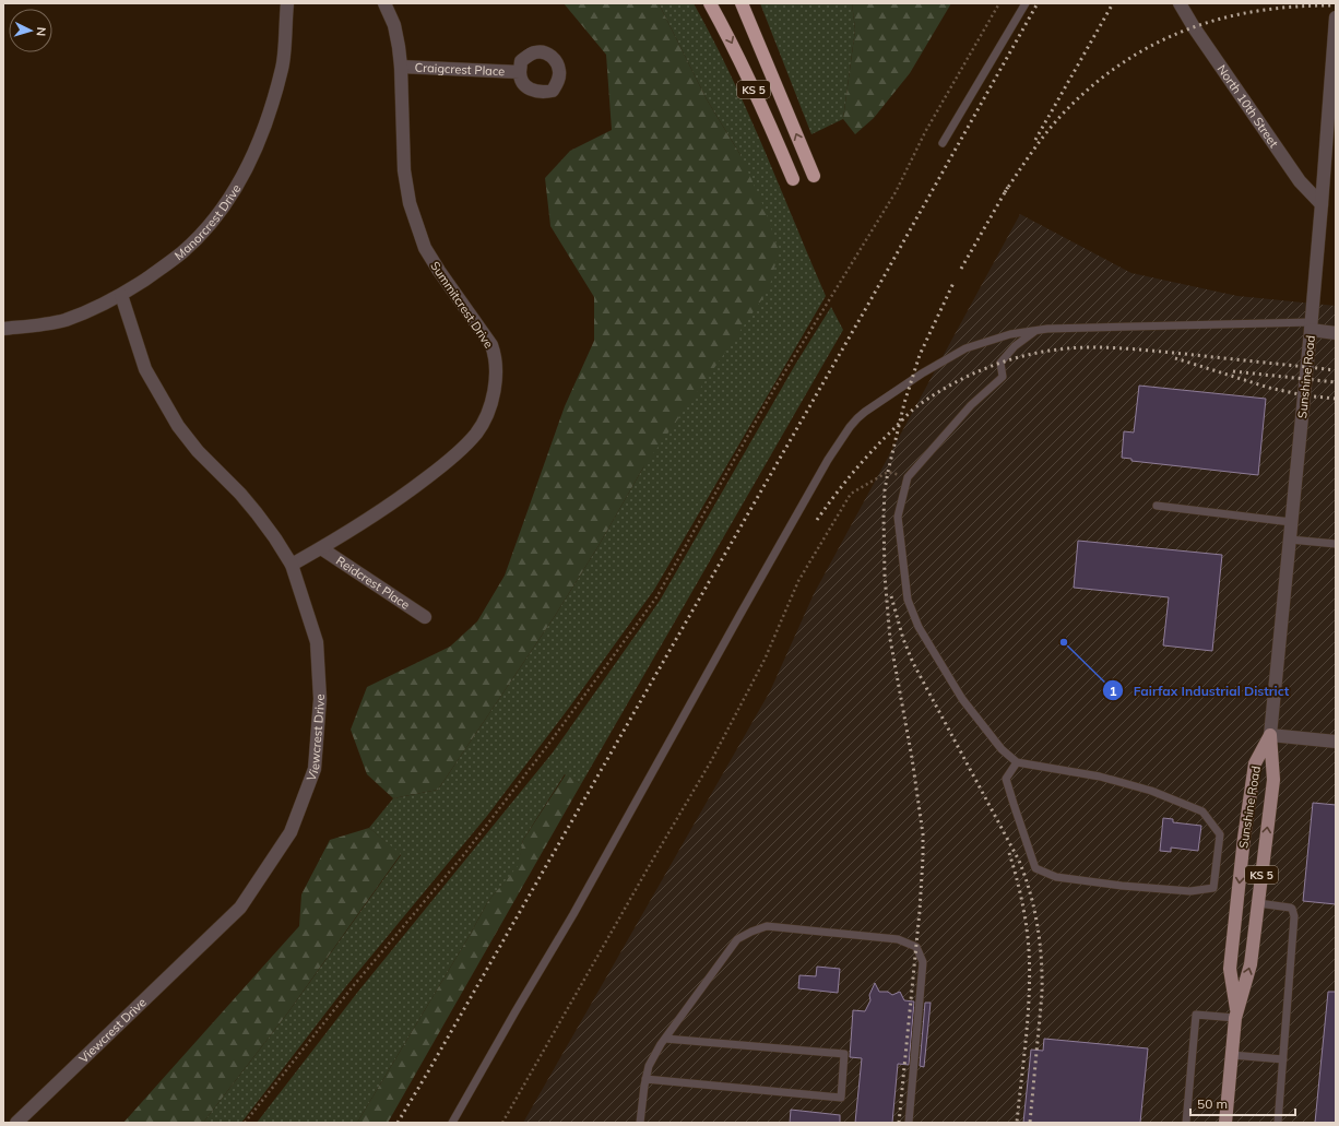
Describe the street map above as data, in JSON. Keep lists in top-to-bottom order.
{
  "streets": {
    "highway": ["KS 5"],
    "main road": ["Sunshine Road"],
    "street": [
      "Craigcrest Place",
      "North 10th Street",
      "Manorcrest Drive",
      "Summitcrest Drive",
      "Reidcrest Place",
      "Viewcrest Drive"
    ]
  },
  "crossings": [
    ["Craigcrest Place", "Summitcrest Drive"],
    ["North 10th Street", "Sunshine Road"],
    ["Manorcrest Drive", "Viewcrest Drive"],
    ["Summitcrest Drive", "Reidcrest Place"],
    ["Summitcrest Drive", "Viewcrest Drive"]
  ],
  "places": ["Fairfax Industrial District"],
  "scale_bar": "50 m",
  "north": "right"
}
